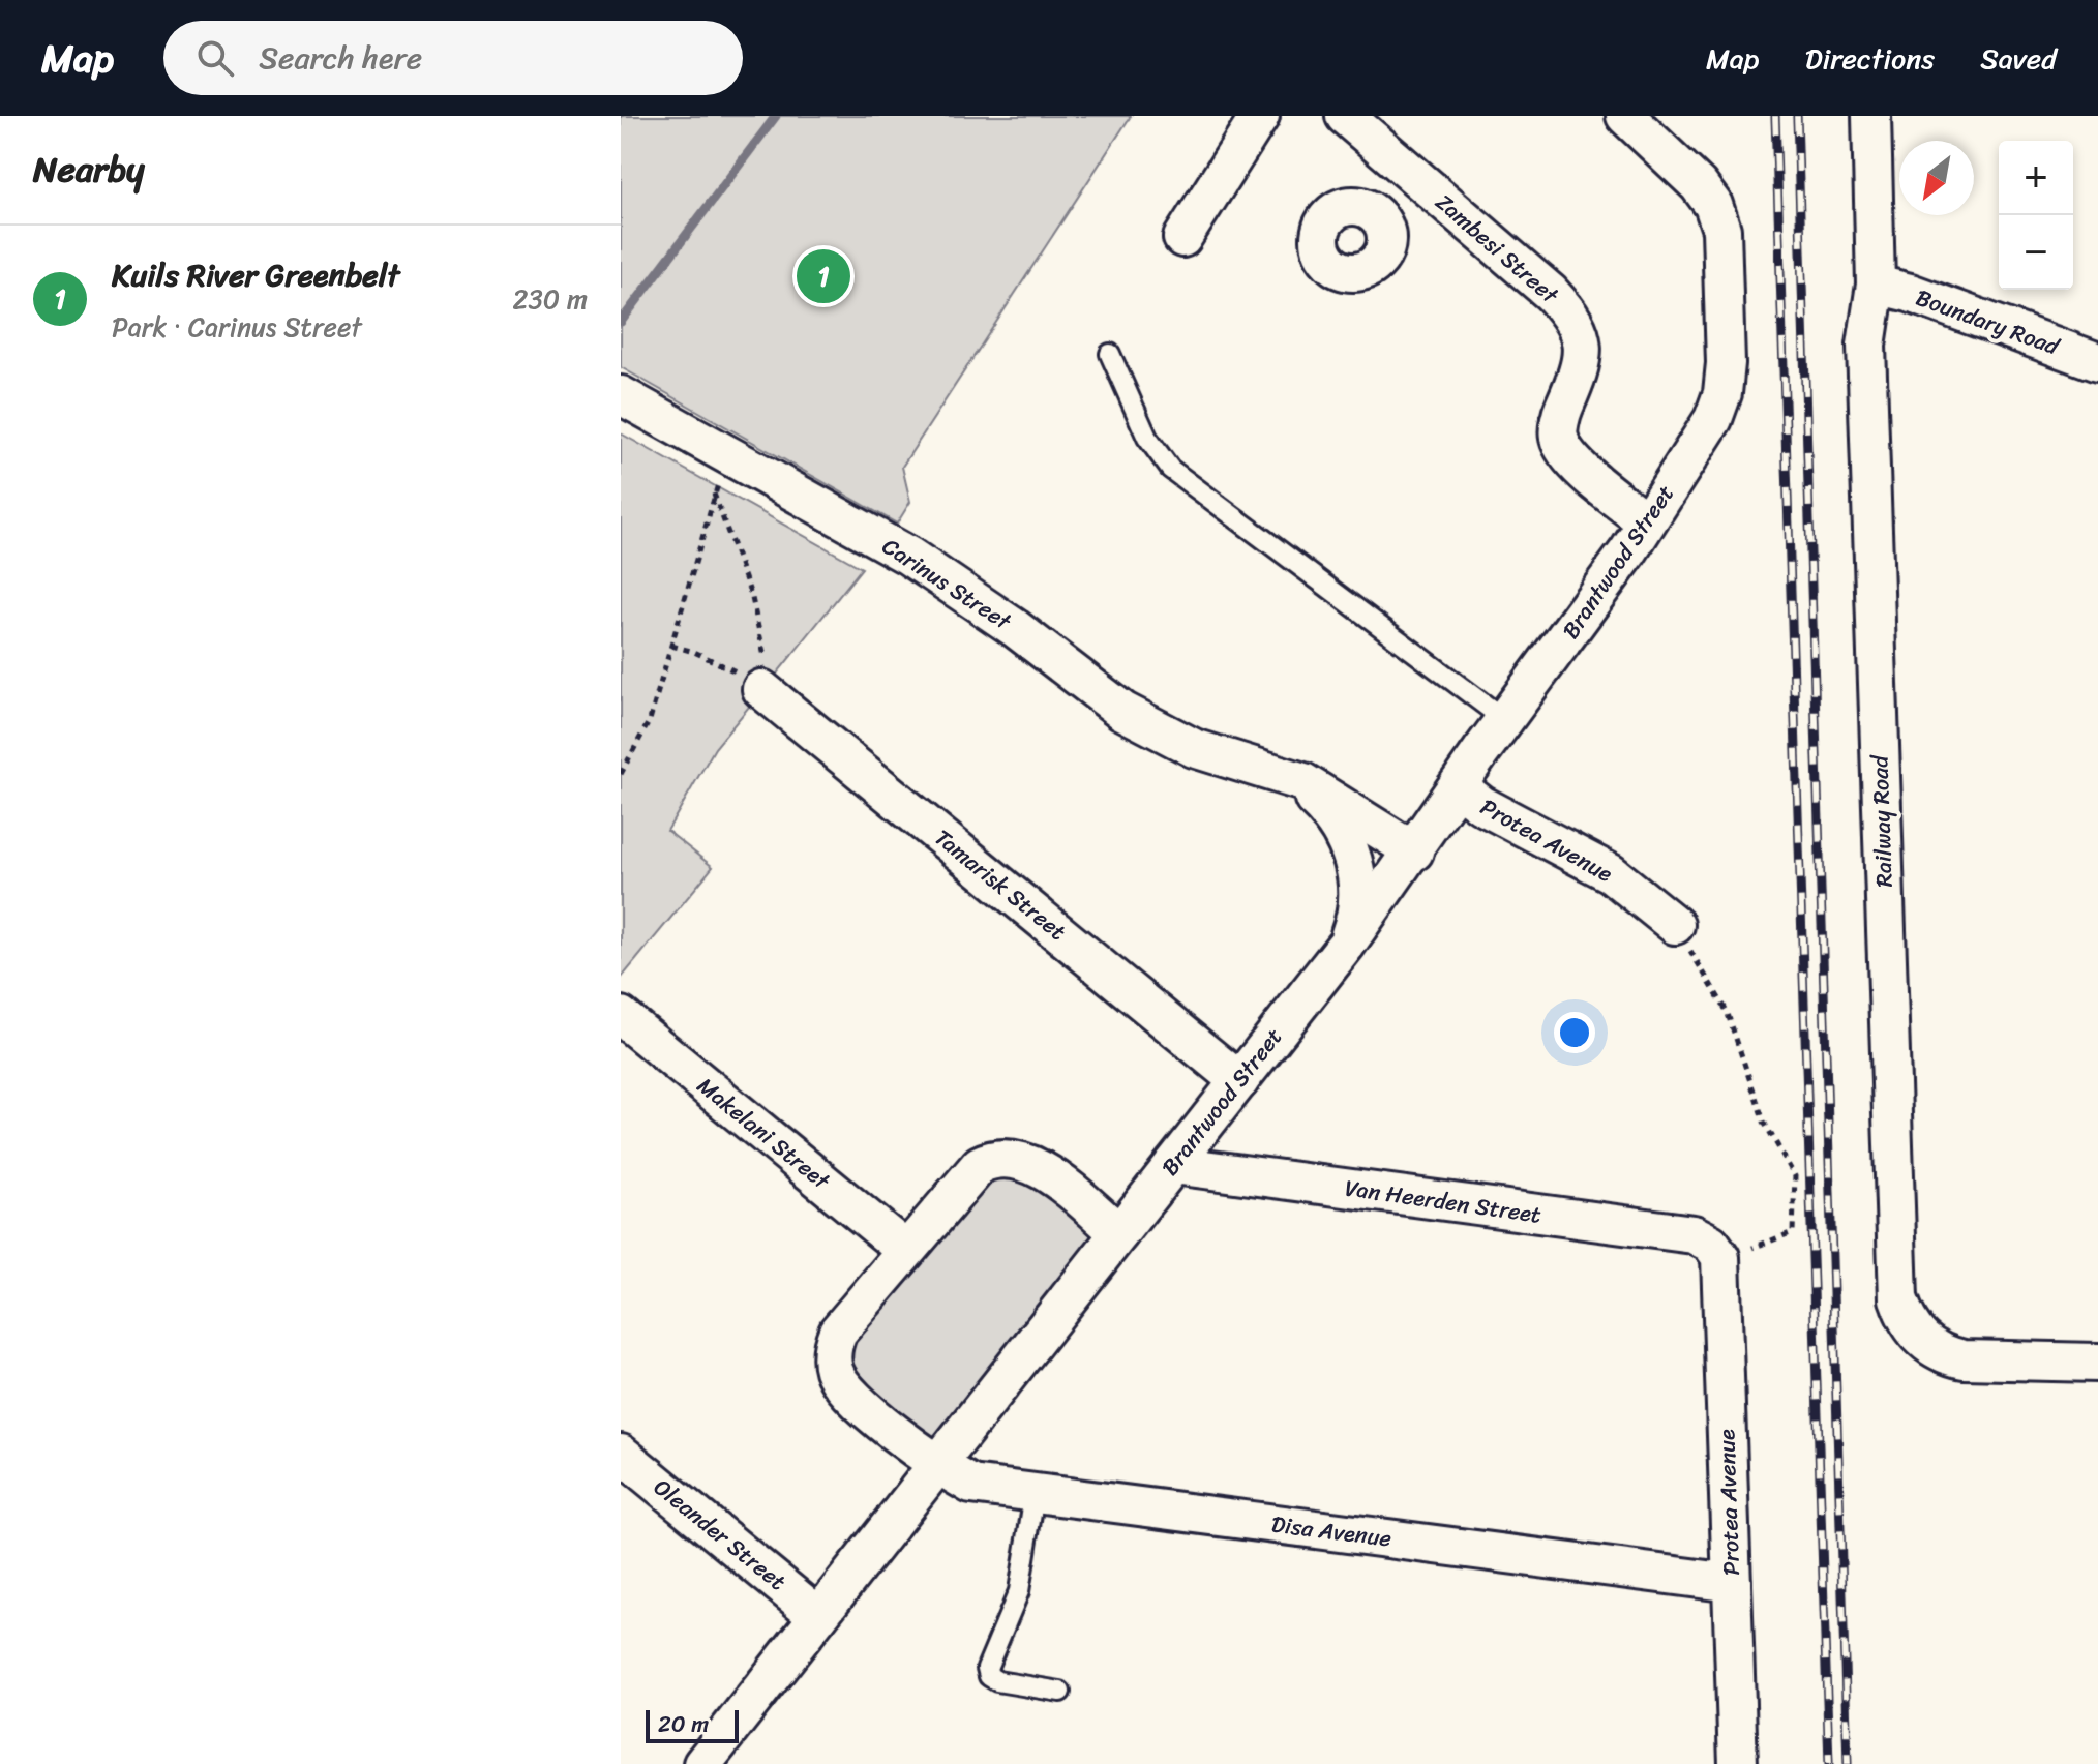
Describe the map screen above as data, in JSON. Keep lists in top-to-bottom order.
{
  "streets": {
    "street": [
      "Zambesi Street",
      "Boundary Road",
      "Brantwood Street",
      "Carinus Street",
      "Railway Road",
      "Protea Avenue",
      "Tamarisk Street",
      "Makelani Street",
      "Van Heerden Street",
      "Disa Avenue",
      "Oleander Street"
    ]
  },
  "crossings": [
    ["Zambesi Street", "Brantwood Street"],
    ["Boundary Road", "Railway Road"],
    ["Brantwood Street", "Carinus Street"],
    ["Brantwood Street", "Protea Avenue"],
    ["Brantwood Street", "Tamarisk Street"],
    ["Brantwood Street", "Van Heerden Street"],
    ["Brantwood Street", "Disa Avenue"],
    ["Brantwood Street", "Oleander Street"],
    ["Protea Avenue", "Van Heerden Street"],
    ["Protea Avenue", "Disa Avenue"]
  ],
  "scale_bar": "20 m",
  "north": "bottom left",
  "page": {
    "header": "Map",
    "search": "Search here",
    "nav": ["Map", "Directions", "Saved"],
    "heading": "Nearby",
    "map_buttons": ["+", "−"],
    "list": [
      {
        "mark": "1",
        "name": "Kuils River Greenbelt",
        "note": "Park · Carinus Street",
        "value": "230 m"
      }
    ],
    "pins": "1",
    "scale": "20 m"
  }
}
